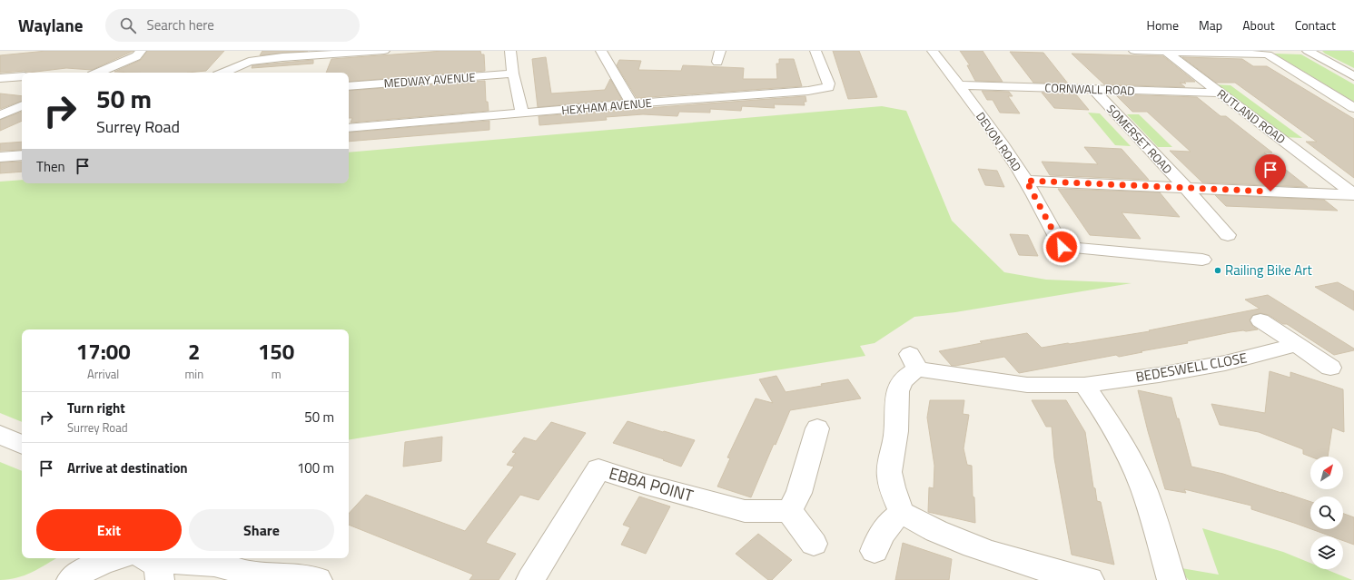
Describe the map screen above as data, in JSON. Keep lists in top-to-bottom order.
{
  "streets": {
    "street": [
      "MEDWAY AVENUE",
      "CORNWALL ROAD",
      "HEXHAM AVENUE",
      "RUTLAND ROAD",
      "SOMERSET ROAD",
      "DEVON ROAD",
      "BEDESWELL CLOSE",
      "EBBA POINT"
    ]
  },
  "crossings": [
    ["CORNWALL ROAD", "RUTLAND ROAD"],
    ["CORNWALL ROAD", "SOMERSET ROAD"],
    ["CORNWALL ROAD", "DEVON ROAD"]
  ],
  "places": ["Railing Bike Art"],
  "north": "top right",
  "page": {
    "header": "Waylane",
    "search": "Search here",
    "nav": [
      "Home",
      "Map",
      "About",
      "Contact"
    ],
    "turn": ["50 m", "Surrey Road"],
    "then": "Then",
    "eta": [
      "17:00",
      "Arrival",
      "2",
      "min",
      "150",
      "m"
    ],
    "list": [
      {
        "name": "Turn right",
        "note": "Surrey Road",
        "value": "50 m"
      },
      {
        "name": "Arrive at destination",
        "value": "100 m"
      }
    ],
    "buttons": ["Exit", "Share"]
  }
}
